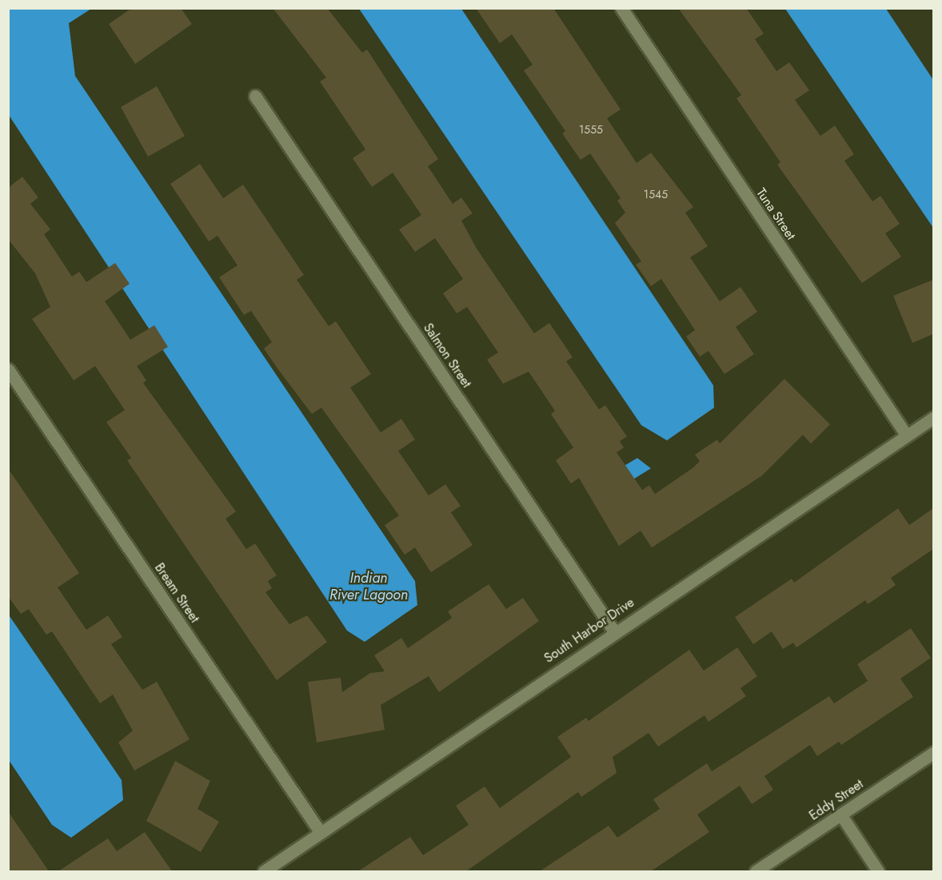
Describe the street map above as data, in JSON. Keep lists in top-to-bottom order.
{
  "streets": {
    "street": [
      "Tuna Street",
      "Salmon Street",
      "Bream Street",
      "South Harbor Drive",
      "Eddy Street"
    ]
  },
  "crossings": [
    ["Tuna Street", "South Harbor Drive"],
    ["Salmon Street", "South Harbor Drive"],
    ["Bream Street", "South Harbor Drive"]
  ],
  "water": ["Indian River Lagoon"],
  "house_numbers": ["1555", "1545"]
}
